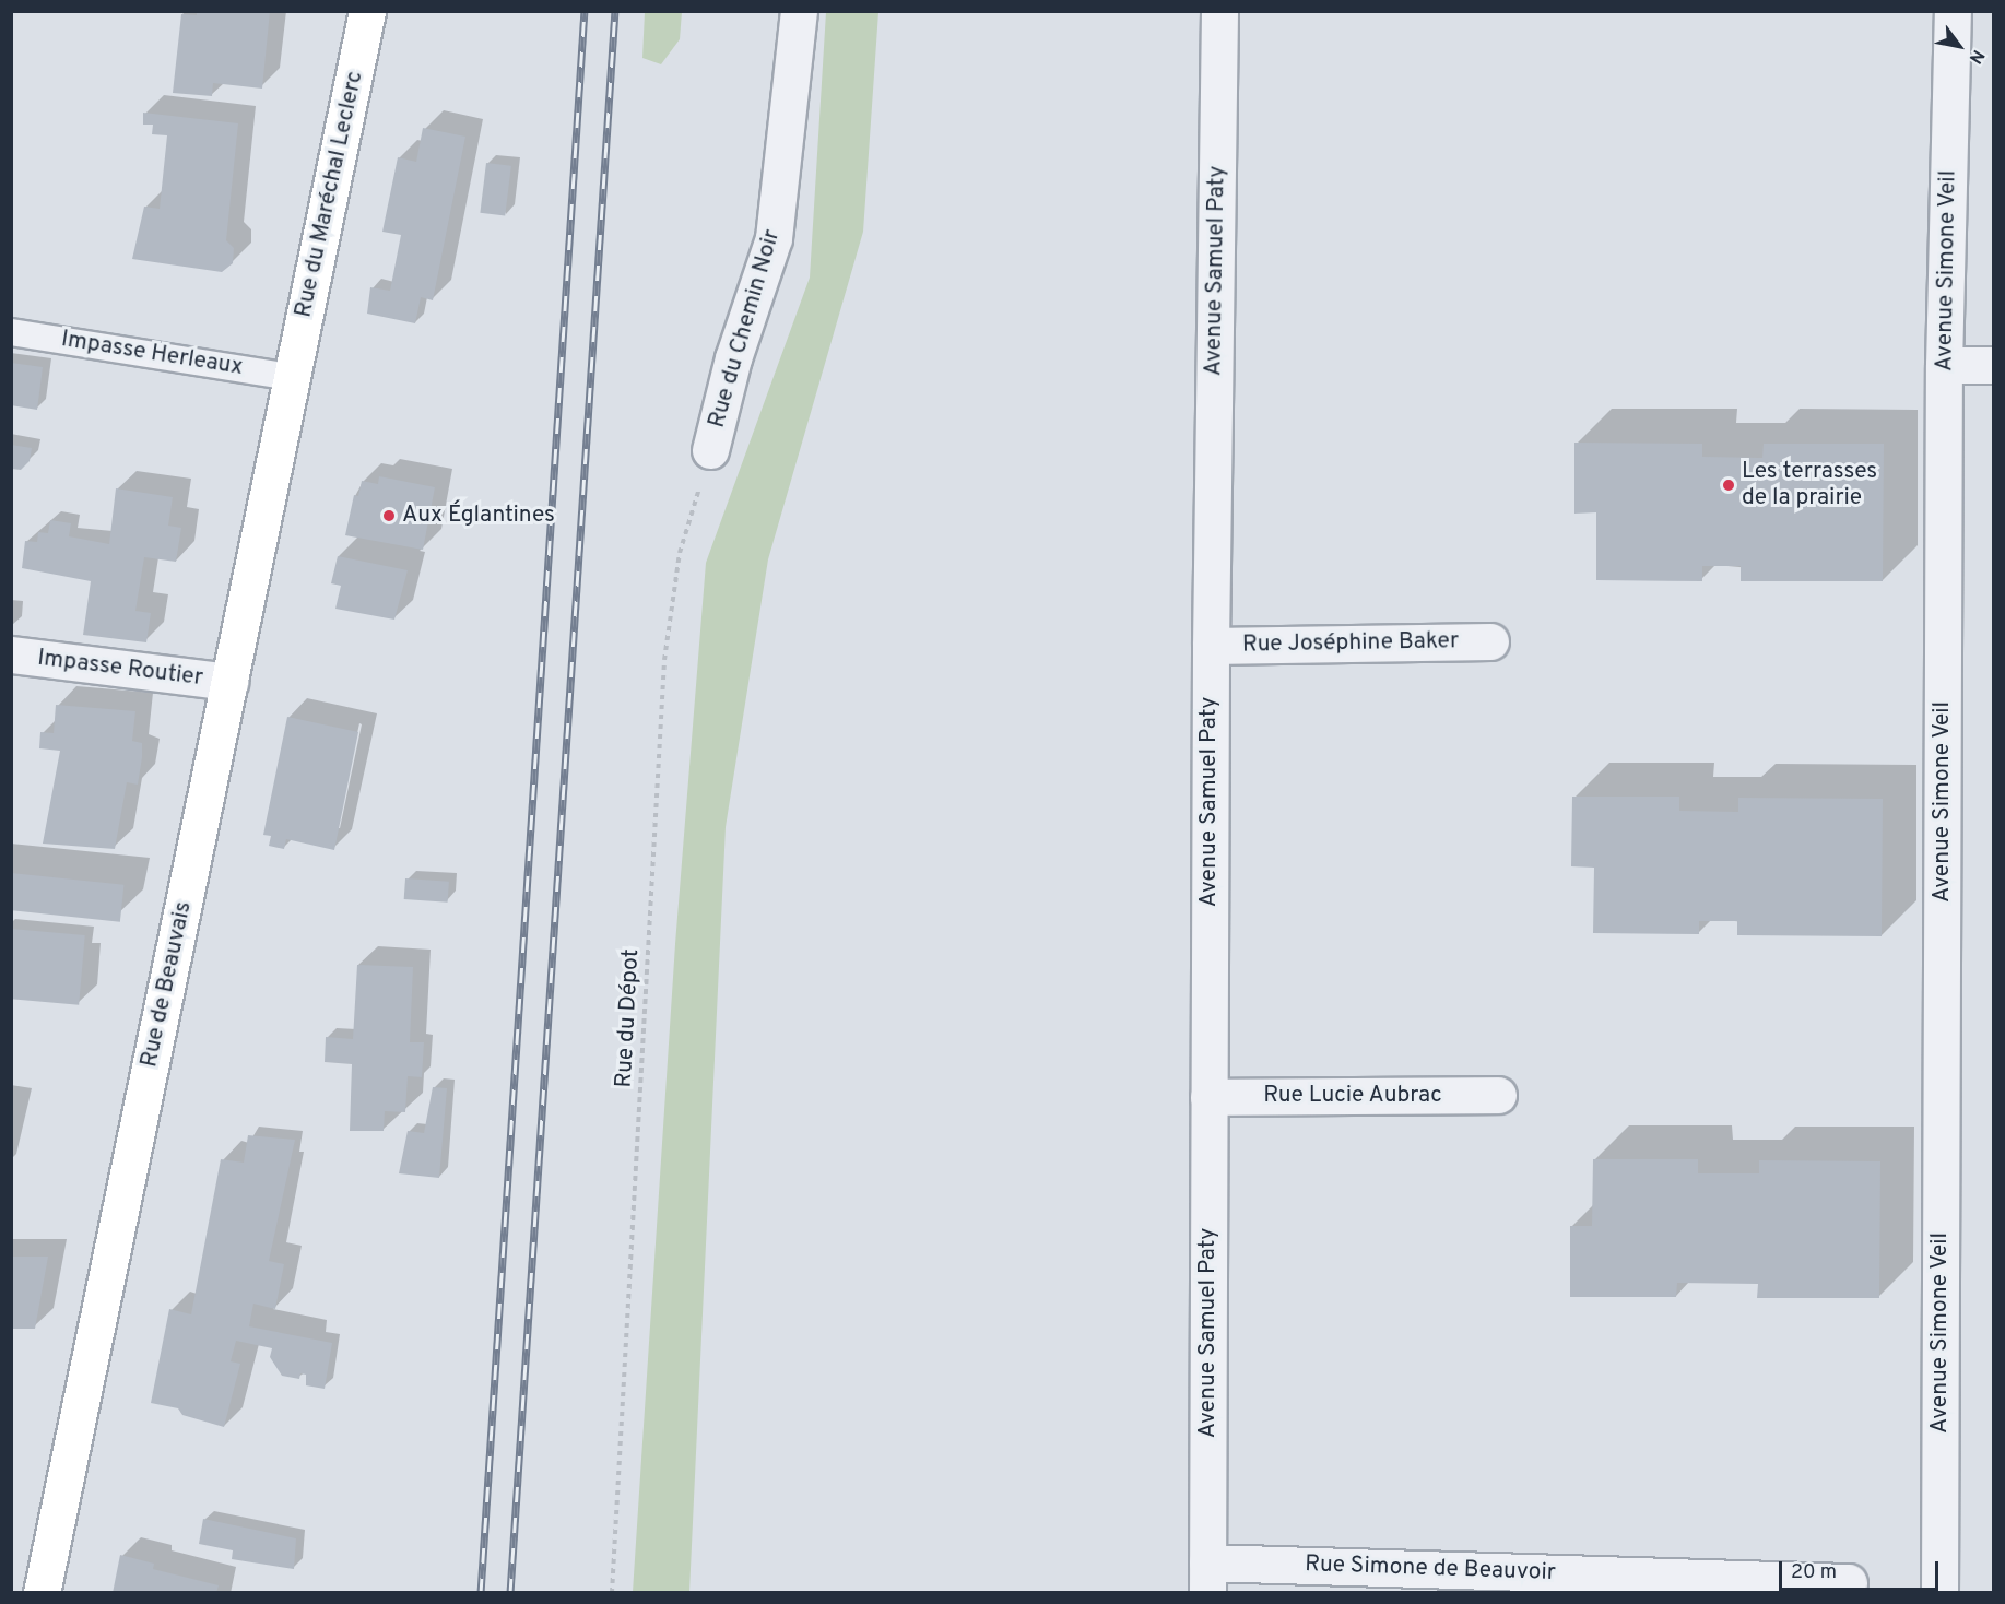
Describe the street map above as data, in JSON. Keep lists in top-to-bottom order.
{
  "streets": {
    "main road": ["Rue du Maréchal Leclerc", "Rue de Beauvais"],
    "street": [
      "Avenue Samuel Paty",
      "Avenue Simone Veil",
      "Rue du Chemin Noir",
      "Rue Joséphine Baker",
      "Impasse Routier",
      "Rue Lucie Aubrac",
      "Rue Simone de Beauvoir"
    ],
    "lane": ["Impasse Herleaux"],
    "path": ["Rue du Dépot"]
  },
  "crossings": [
    ["Rue du Maréchal Leclerc", "Impasse Herleaux"],
    ["Rue du Maréchal Leclerc", "Rue de Beauvais"],
    ["Avenue Samuel Paty", "Rue Joséphine Baker"],
    ["Avenue Samuel Paty", "Rue Lucie Aubrac"],
    ["Avenue Samuel Paty", "Rue Simone de Beauvoir"],
    ["Rue du Chemin Noir", "Rue du Dépot"],
    ["Impasse Herleaux", "Rue de Beauvais"],
    ["Impasse Routier", "Rue de Beauvais"]
  ],
  "places": ["Les terrasses de la prairie", "Aux Églantines"],
  "scale_bar": "20 m",
  "north": "bottom right"
}
